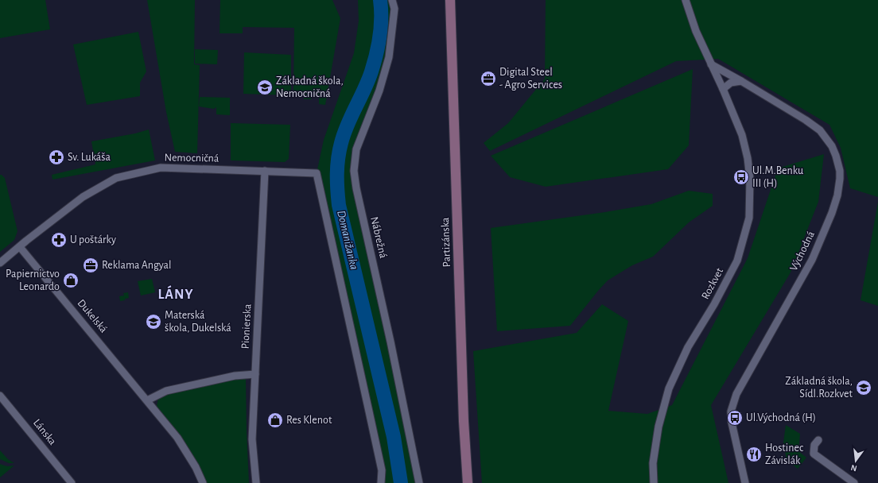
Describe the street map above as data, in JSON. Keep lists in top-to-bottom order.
{
  "streets": {
    "main road": ["Partizánska"],
    "street": [
      "Nemocničná",
      "Nábrežná",
      "Východná",
      "Rozkvet",
      "Dukelská",
      "Pionierska",
      "Lánska"
    ]
  },
  "crossings": [
    ["Nemocničná", "Dukelská"],
    ["Nemocničná", "Pionierska"],
    ["Východná", "Rozkvet"]
  ],
  "districts": ["LÁNY"],
  "water": ["Domanižanka"],
  "places": {
    "office": ["Digital Steel - Agro Services", "Reklama Angyal"],
    "school or university": ["Základná škola, Nemocničná", "Materská škola, Dukelská", "Základná škola, Sídl.Rozkvet"],
    "pharmacy": ["Sv. Lukáša", "U poštárky"],
    "bus stop": ["Ul.M.Benku III (H)", "Ul.Východná (H)"],
    "shop": ["Papiernictvo Leonardo", "Res Klenot"],
    "restaurant": ["Hostinec Závislák"]
  },
  "north": "bottom"
}
